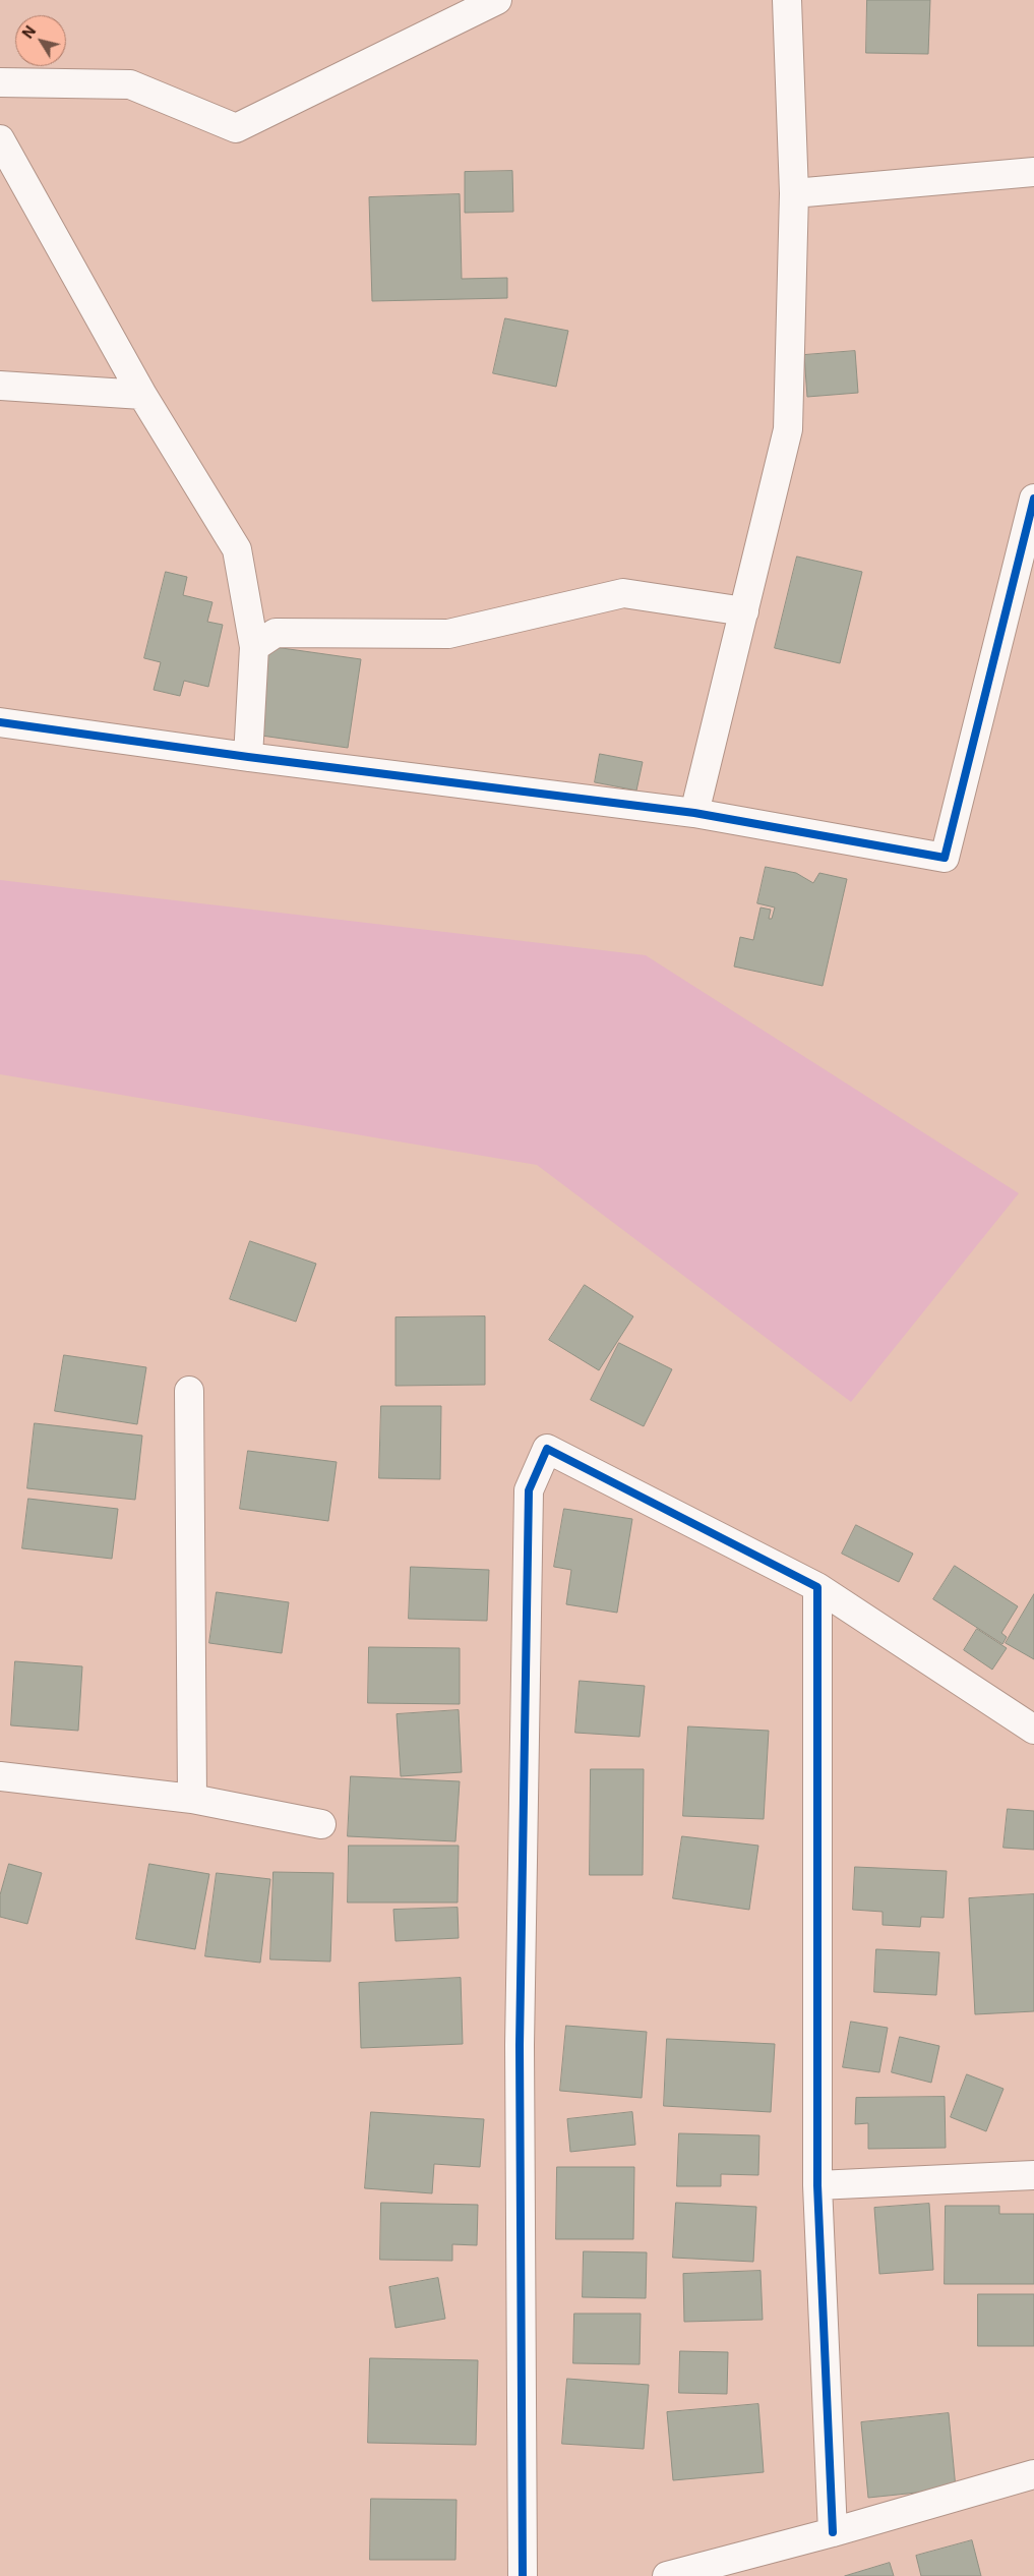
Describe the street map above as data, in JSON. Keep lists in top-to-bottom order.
{
  "north": "top left"
}
